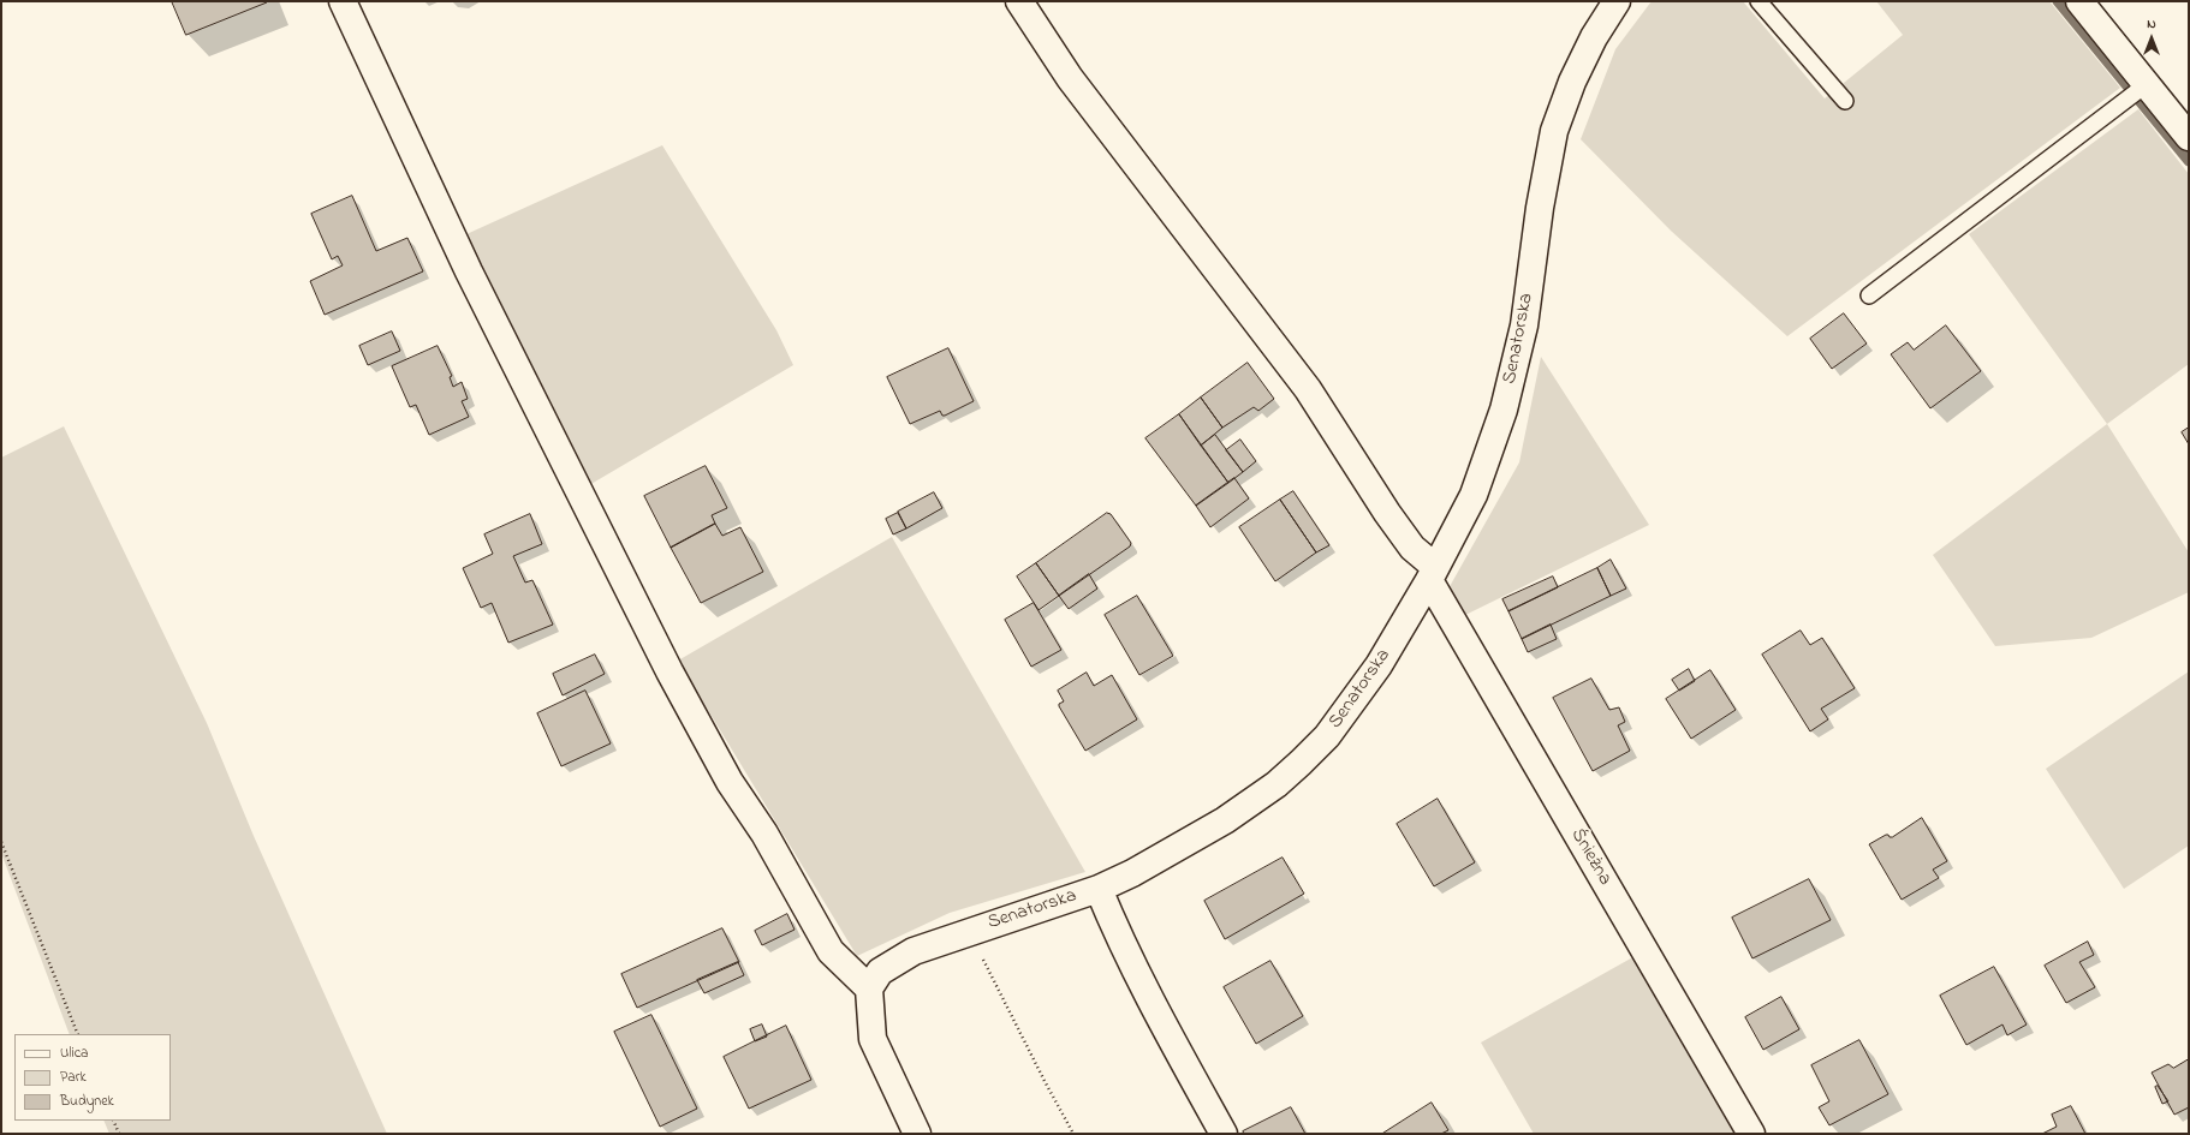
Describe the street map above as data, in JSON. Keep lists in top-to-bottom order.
{
  "streets": {
    "street": ["Senatorska", "Śnieżna"]
  },
  "crossings": [
    ["Senatorska", "Śnieżna"]
  ],
  "legend": ["Ulica", "Park", "Budynek"],
  "north": "top"
}
